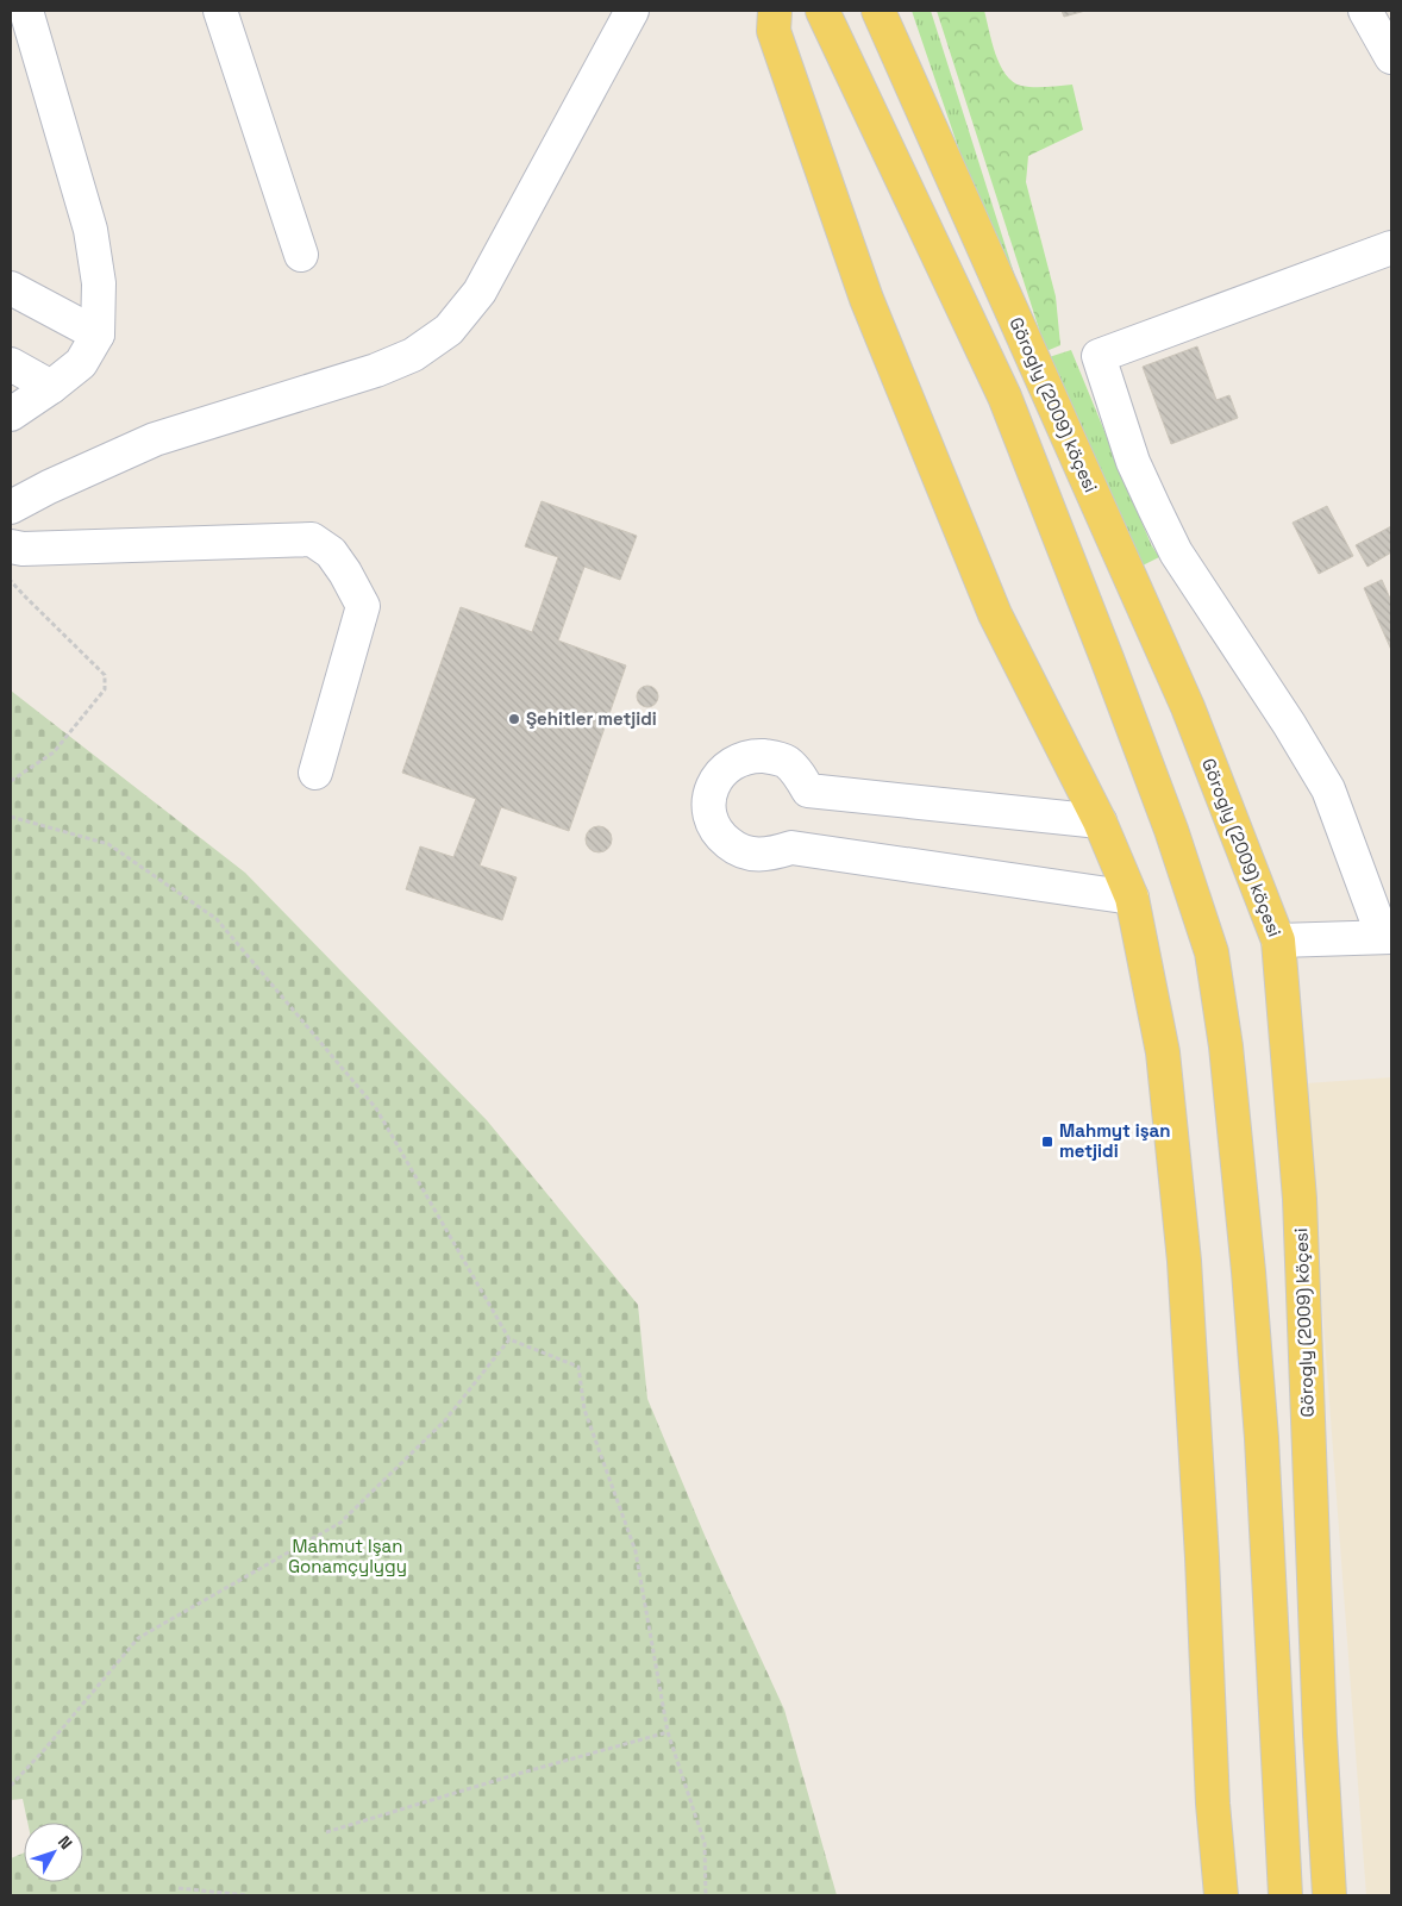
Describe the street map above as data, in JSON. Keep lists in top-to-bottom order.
{
  "streets": {
    "main road": ["Görogly (2009) köçesi"]
  },
  "parks": ["Mahmut Işan Gonamçylygy"],
  "places": {
    "other": ["Şehitler metjidi"],
    "transit": ["Mahmyt işan metjidi"]
  },
  "north": "top right"
}
